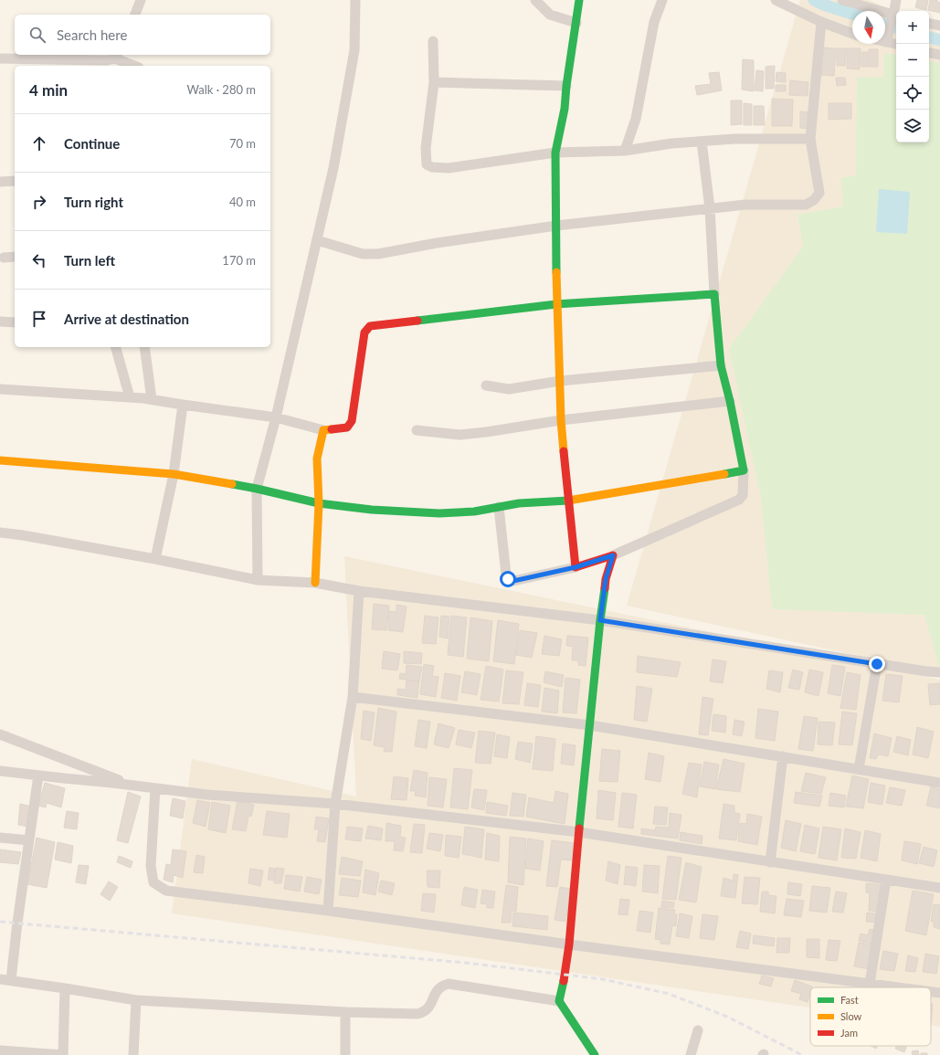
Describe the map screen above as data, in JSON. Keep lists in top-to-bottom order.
{
  "legend": ["Fast", "Slow", "Jam"],
  "north": "bottom",
  "page": {
    "map_buttons": ["+", "−"],
    "search": "Search here",
    "heading": ["4 min", "Walk · 280 m"],
    "list": [
      ["Continue", "70 m"],
      ["Turn right", "40 m"],
      ["Turn left", "170 m"],
      "Arrive at destination"
    ]
  }
}
